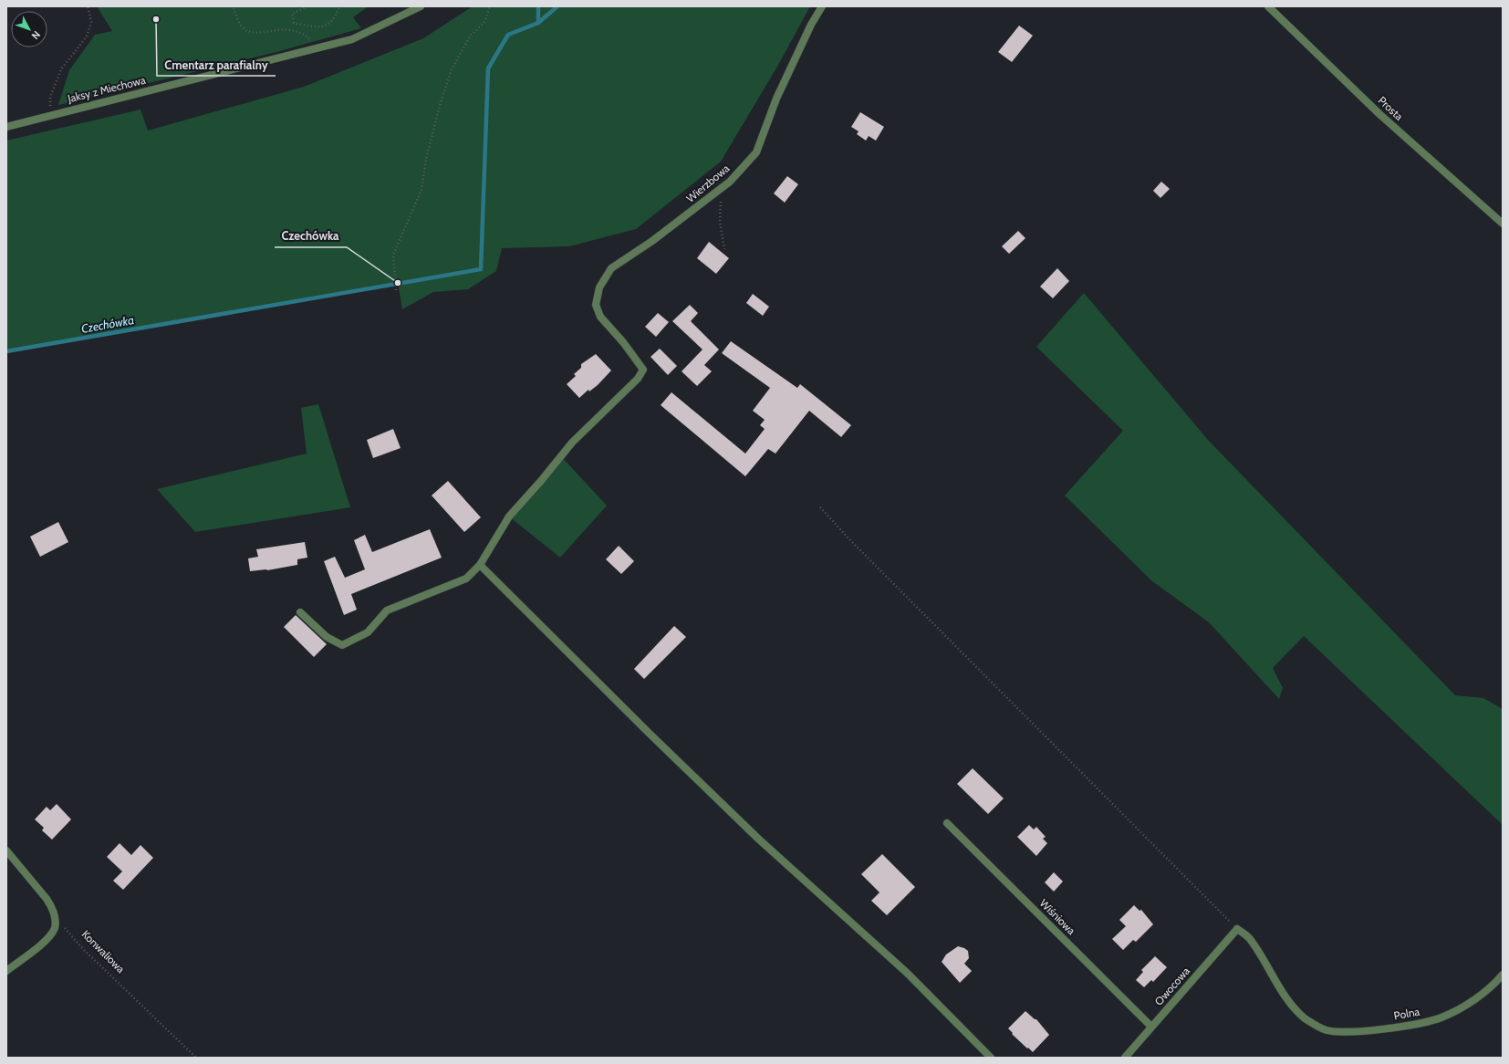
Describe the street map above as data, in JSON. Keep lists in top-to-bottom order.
{
  "streets": {
    "street": [
      "Jaksy z Miechowa",
      "Prosta",
      "Wierzbowa",
      "Wiśniowa",
      "Owocowa",
      "Polna"
    ],
    "path": ["Konwaliowa"]
  },
  "crossings": [
    ["Wiśniowa", "Owocowa"],
    ["Owocowa", "Polna"]
  ],
  "water": ["Czechówka"],
  "places": ["Cmentarz parafialny", "Czechówka"],
  "north": "bottom right"
}
